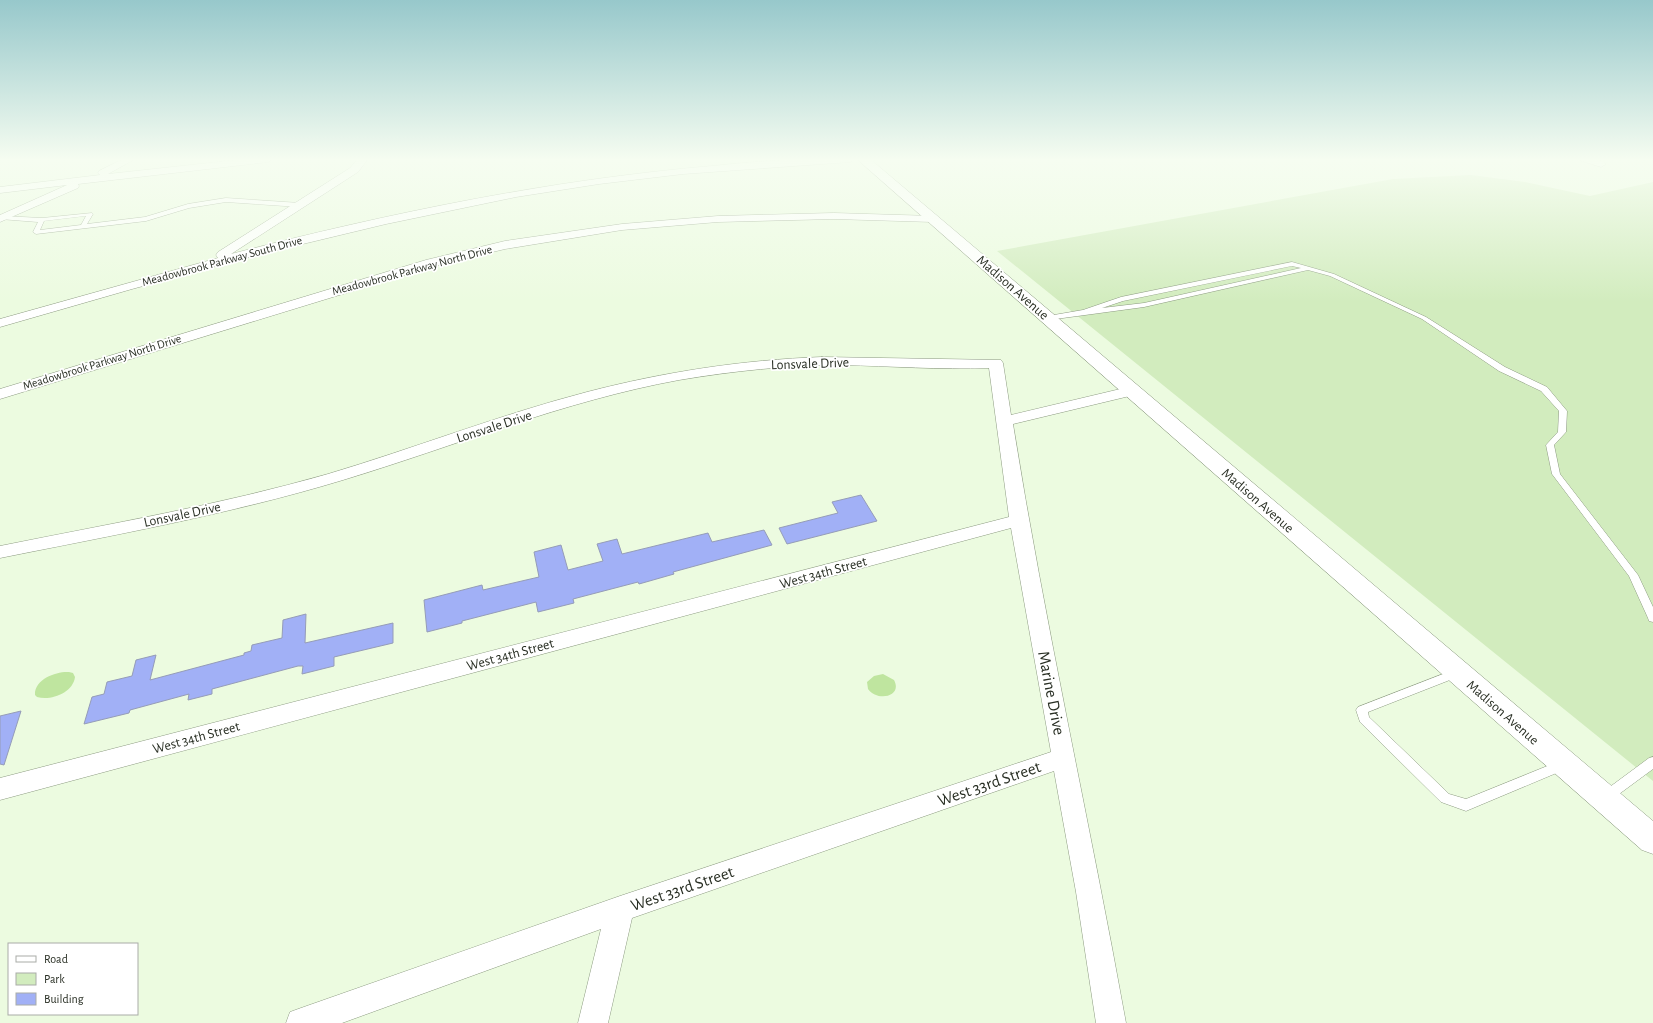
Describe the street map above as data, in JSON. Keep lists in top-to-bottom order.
{
  "streets": {
    "street": [
      "Meadowbrook Parkway South Drive",
      "Meadowbrook Parkway North Drive",
      "Madison Avenue",
      "Lonsvale Drive",
      "West 34th Street",
      "Marine Drive",
      "West 33rd Street"
    ]
  },
  "crossings": [
    ["Meadowbrook Parkway North Drive", "Madison Avenue"],
    ["Lonsvale Drive", "Marine Drive"],
    ["West 34th Street", "Marine Drive"],
    ["Marine Drive", "West 33rd Street"]
  ],
  "legend": ["Road", "Park", "Building"]
}
